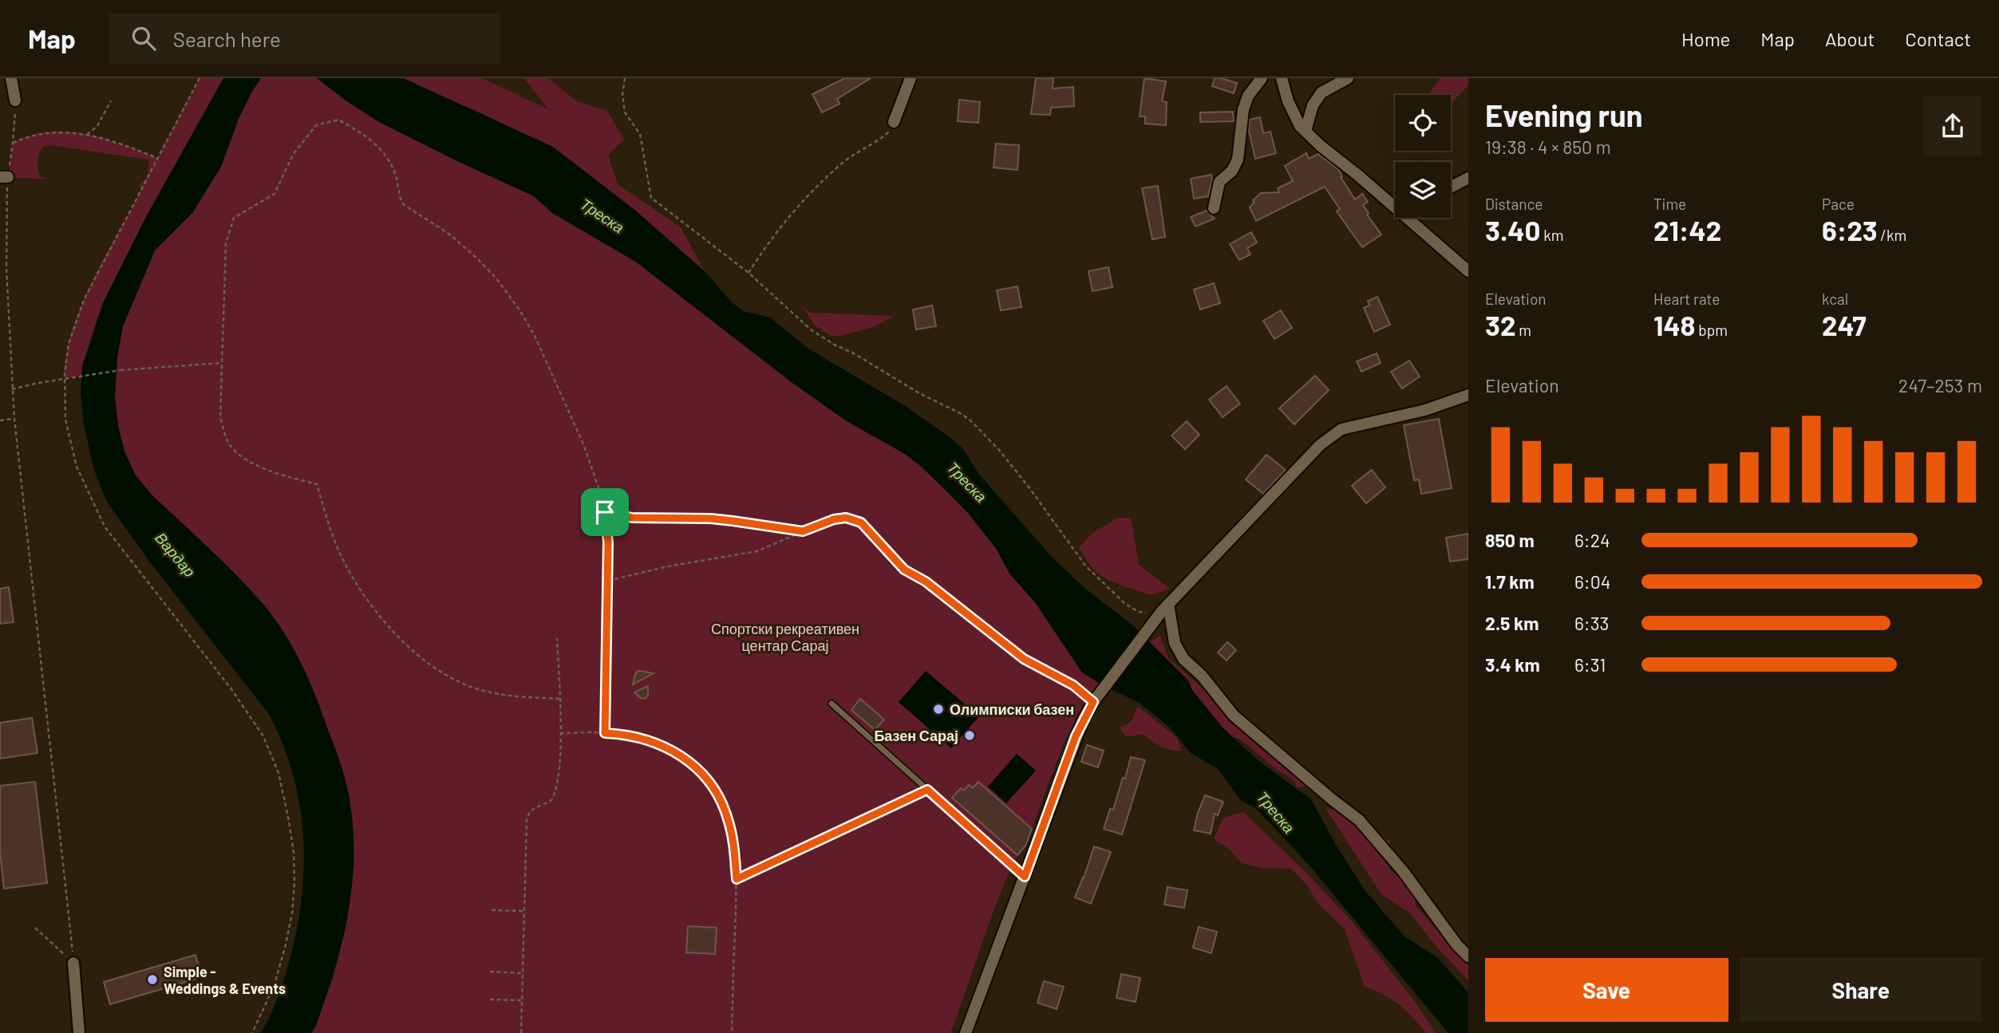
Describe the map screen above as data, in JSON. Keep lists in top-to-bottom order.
{
  "water": ["Треска", "Вардар"],
  "parks": ["Спортски рекреативен центар Сарај"],
  "places": ["Олимписки базен", "Базен Сарај", "Simple - Weddings & Events"],
  "page": {
    "header": "Map",
    "search": "Search here",
    "nav": [
      "Home",
      "Map",
      "About",
      "Contact"
    ],
    "heading": ["Evening run", "19:38 · 4 × 850 m"],
    "stats": [
      ["Distance", "3.40 km"],
      ["Time", "21:42"],
      ["Pace", "6:23 /km"],
      ["Elevation", "32 m"],
      ["Heart rate", "148 bpm"],
      ["kcal", "247"]
    ],
    "chart": ["Elevation", "247–253 m"],
    "list": [
      {
        "name": "850 m",
        "note": "6:24"
      },
      {
        "name": "1.7 km",
        "note": "6:04"
      },
      {
        "name": "2.5 km",
        "note": "6:33"
      },
      {
        "name": "3.4 km",
        "note": "6:31"
      }
    ],
    "buttons": ["Save", "Share"]
  }
}
